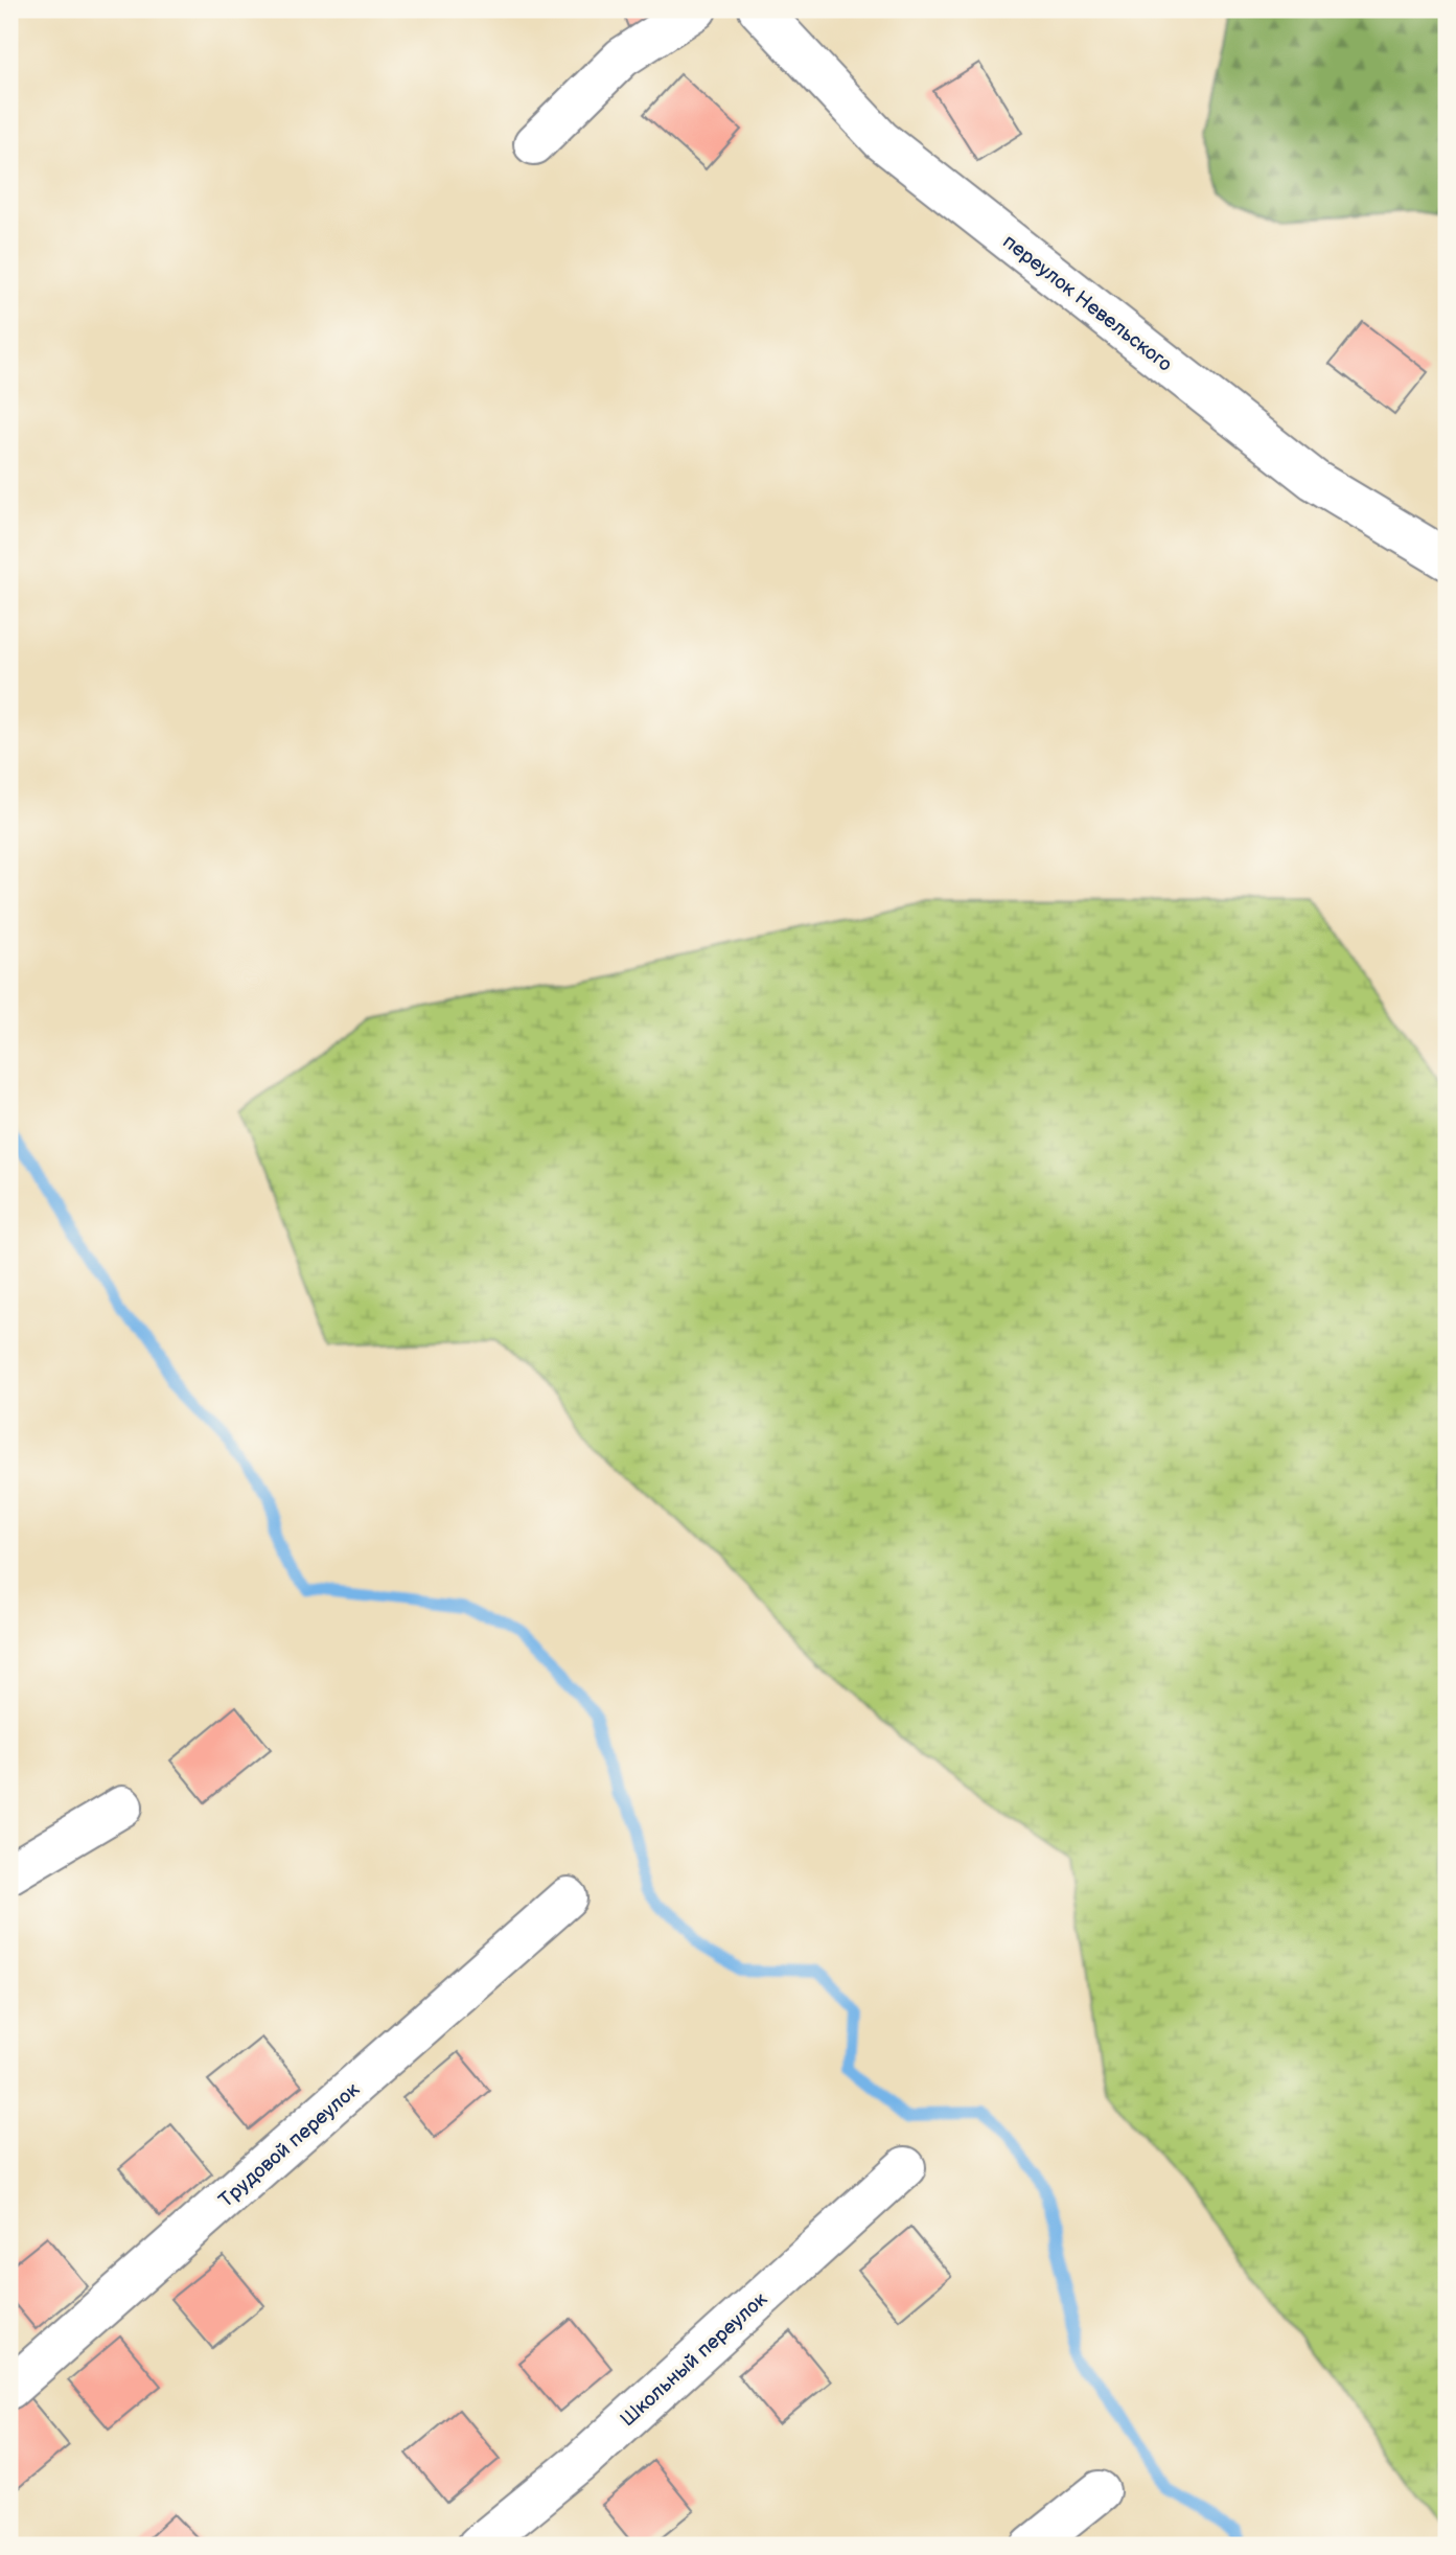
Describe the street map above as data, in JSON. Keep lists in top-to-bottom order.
{
  "streets": {
    "lane": ["переулок Невельского", "Трудовой переулок", "Школьный переулок"]
  }
}
